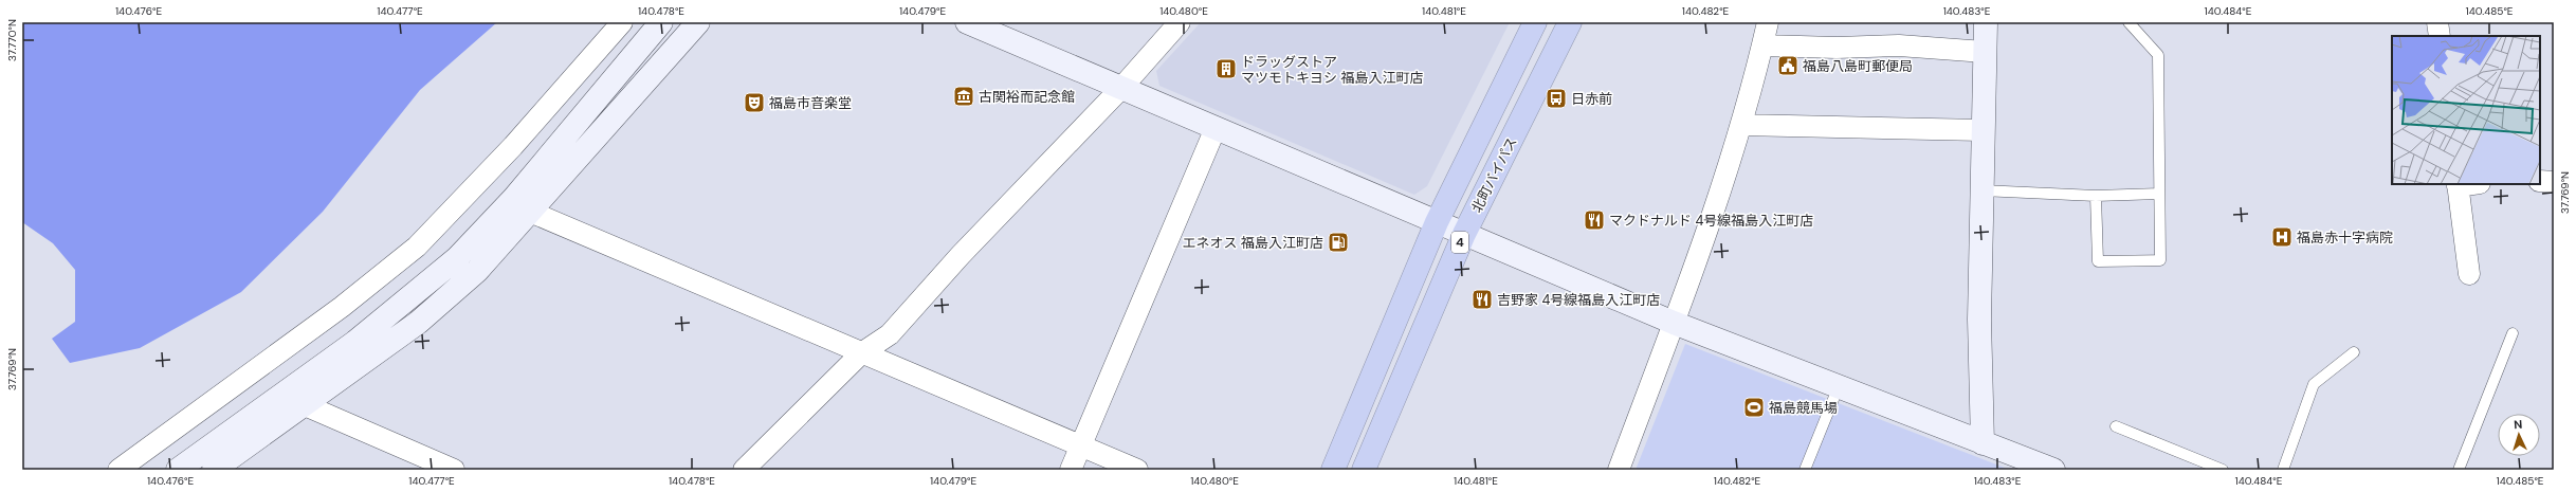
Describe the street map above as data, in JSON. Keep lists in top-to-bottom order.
{
  "streets": {
    "highway": ["北町バイパス", "4"]
  },
  "places": {
    "public building": ["福島八島町郵便局"],
    "building": ["ドラッグストア マツモトキヨシ 福島入江町店"],
    "museum": ["古関裕而記念館"],
    "bus stop": ["日赤前"],
    "theatre": ["福島市音楽堂"],
    "restaurant": ["マクドナルド 4号線福島入江町店", "吉野家 4号線福島入江町店"],
    "hospital": ["福島赤十字病院"],
    "fuel station": ["エネオス 福島入江町店"],
    "sports": ["福島競馬場"]
  },
  "north": "top",
  "coordinates": [
    "140.476°E",
    "140.477°E",
    "140.478°E",
    "140.479°E",
    "140.480°E",
    "140.481°E",
    "140.482°E",
    "140.483°E",
    "140.484°E",
    "140.485°E",
    "37.770°N",
    "37.769°N"
  ]
}
